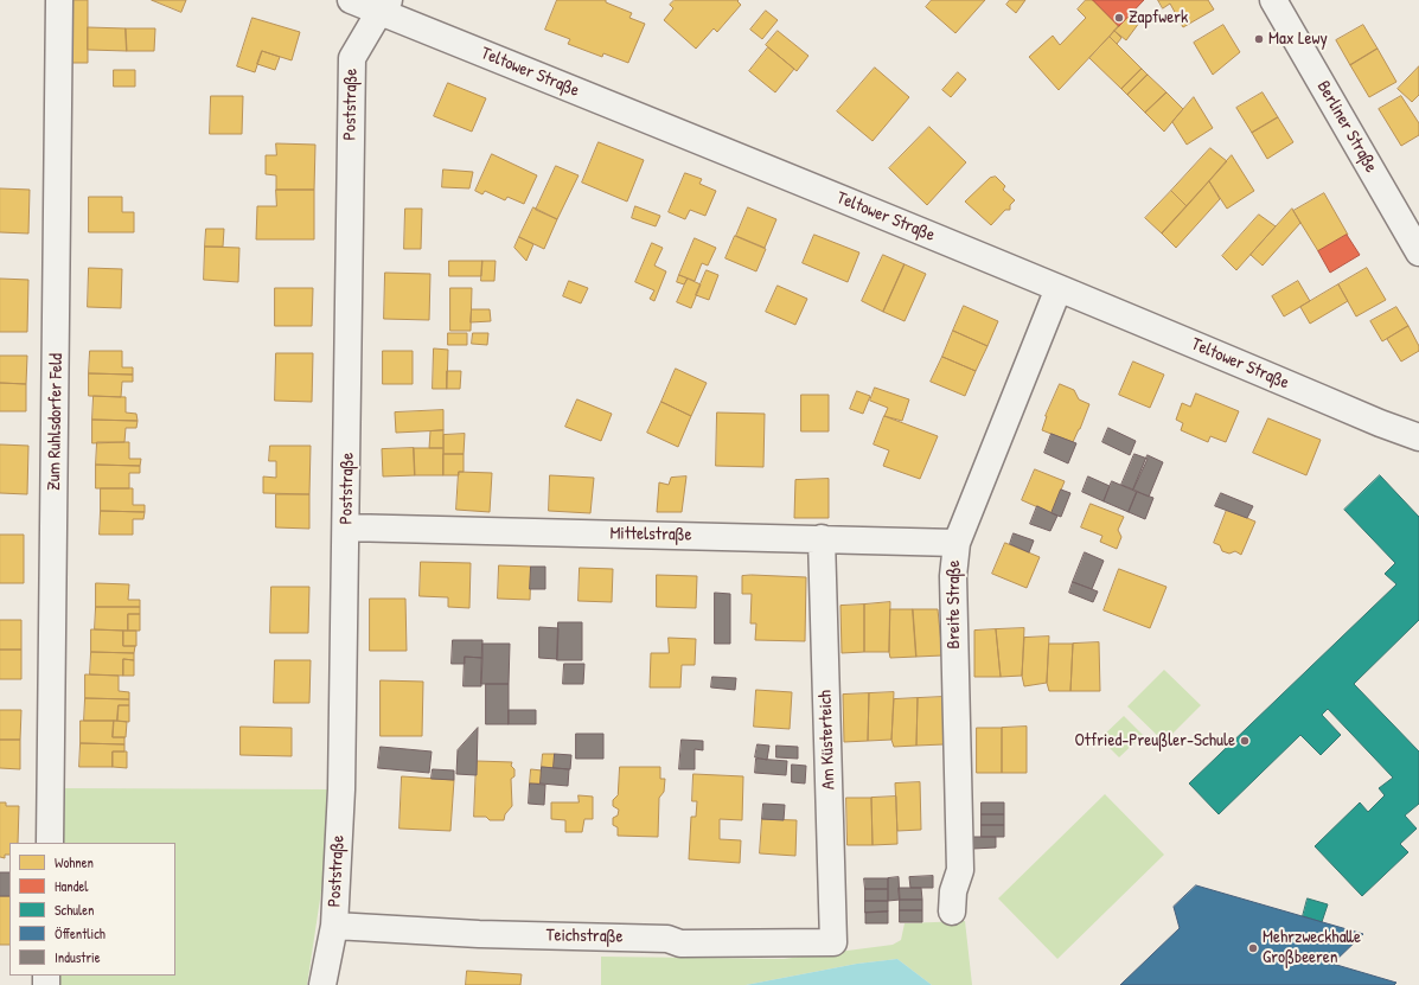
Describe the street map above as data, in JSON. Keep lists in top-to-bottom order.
{
  "streets": {
    "street": [
      "Teltower Straße",
      "Poststraße",
      "Berliner Straße",
      "Zum Ruhlsdorfer Feld",
      "Mittelstraße",
      "Breite Straße",
      "Am Küsterteich",
      "Teichstraße"
    ]
  },
  "crossings": [
    ["Teltower Straße", "Poststraße"],
    ["Teltower Straße", "Breite Straße"],
    ["Poststraße", "Mittelstraße"],
    ["Poststraße", "Teichstraße"],
    ["Mittelstraße", "Breite Straße"],
    ["Mittelstraße", "Am Küsterteich"],
    ["Am Küsterteich", "Teichstraße"]
  ],
  "places": [
    "Zapfwerk",
    "Max Lewy",
    "Otfried-Preußler-Schule",
    "Mehrzweckhalle Großbeeren"
  ],
  "legend": [
    "Wohnen",
    "Handel",
    "Schulen",
    "Öffentlich",
    "Industrie"
  ]
}
